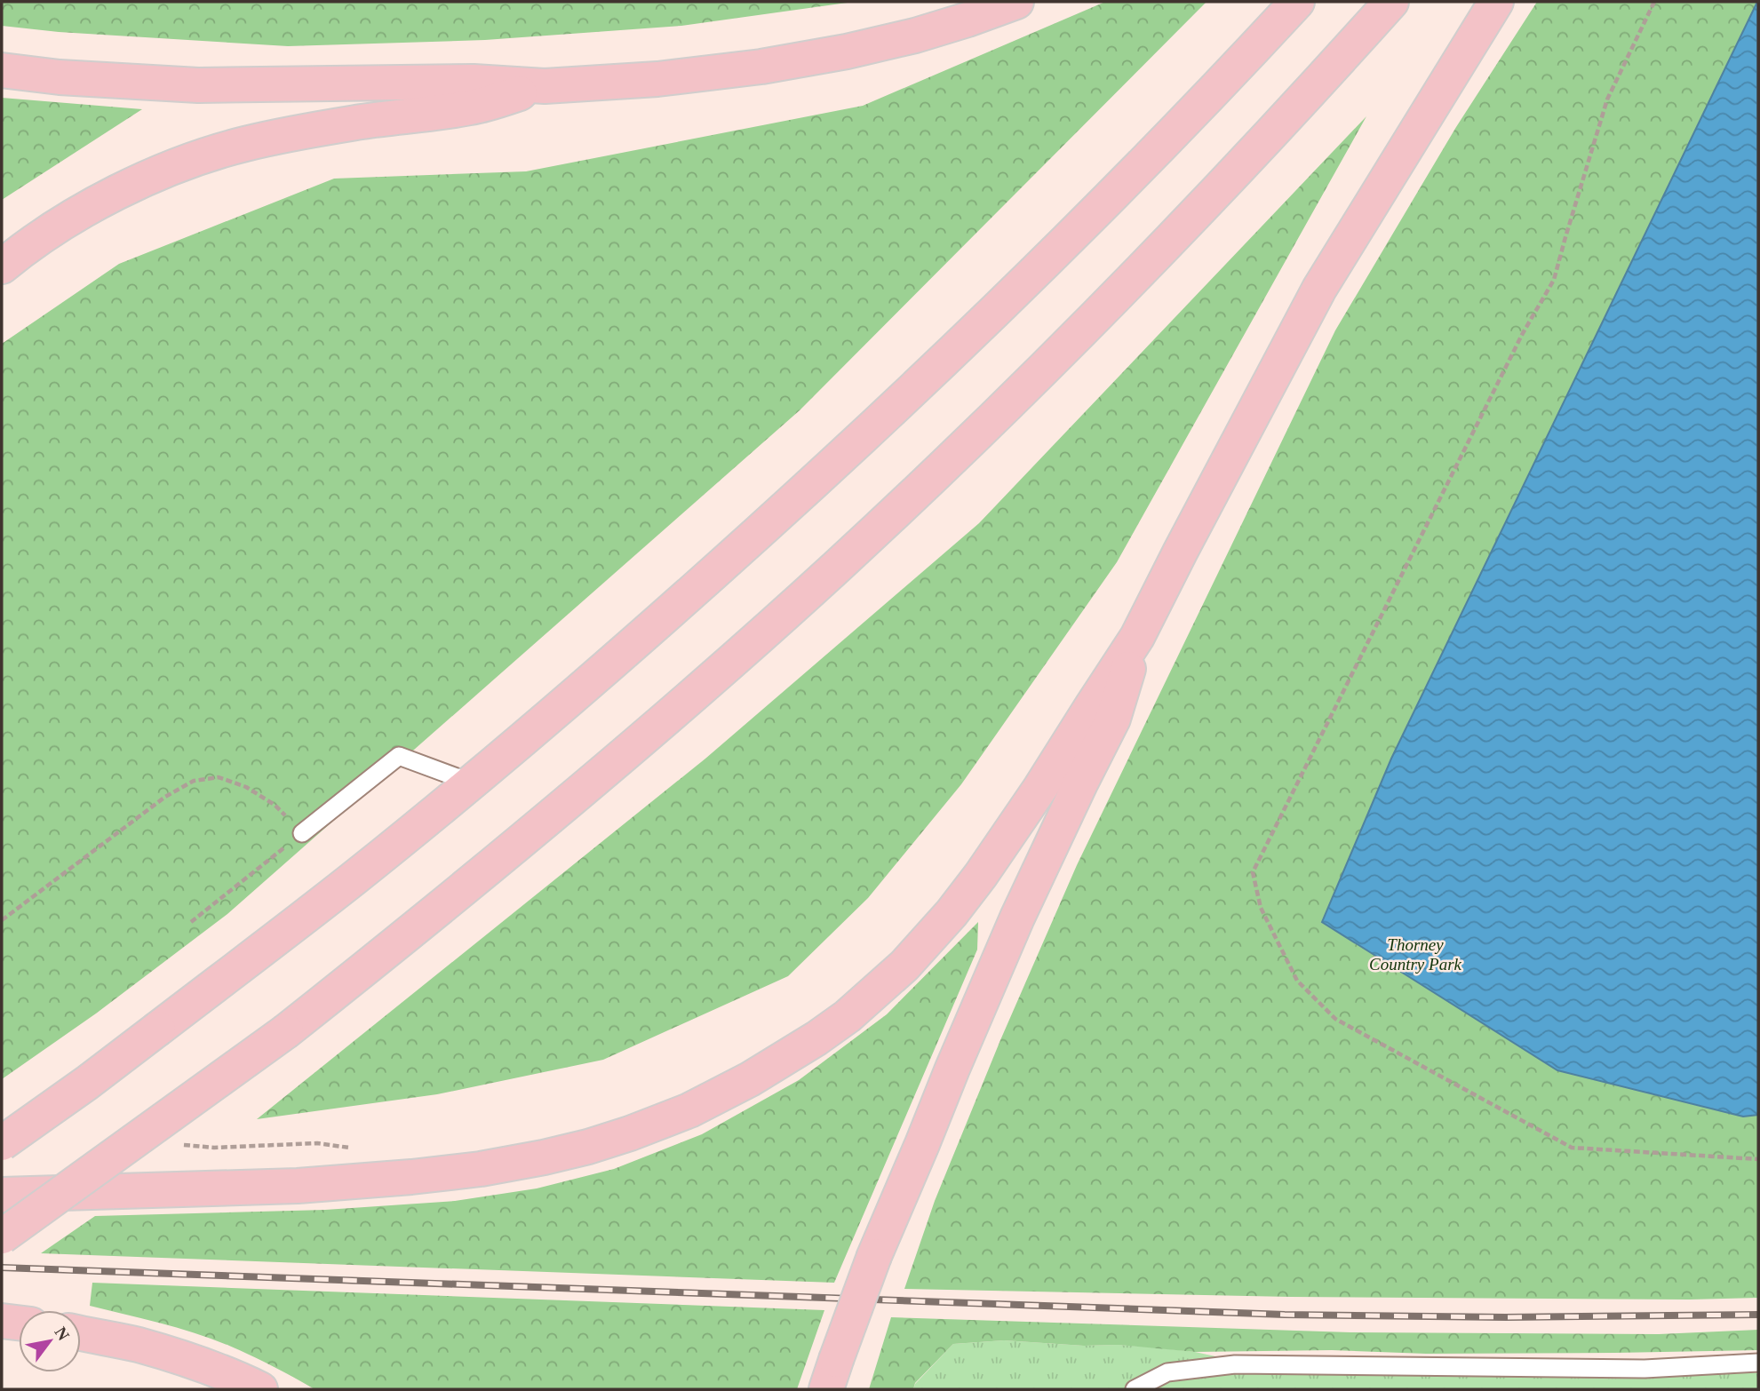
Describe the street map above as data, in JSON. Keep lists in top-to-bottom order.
{
  "parks": ["Thorney Country Park"],
  "north": "top right"
}
